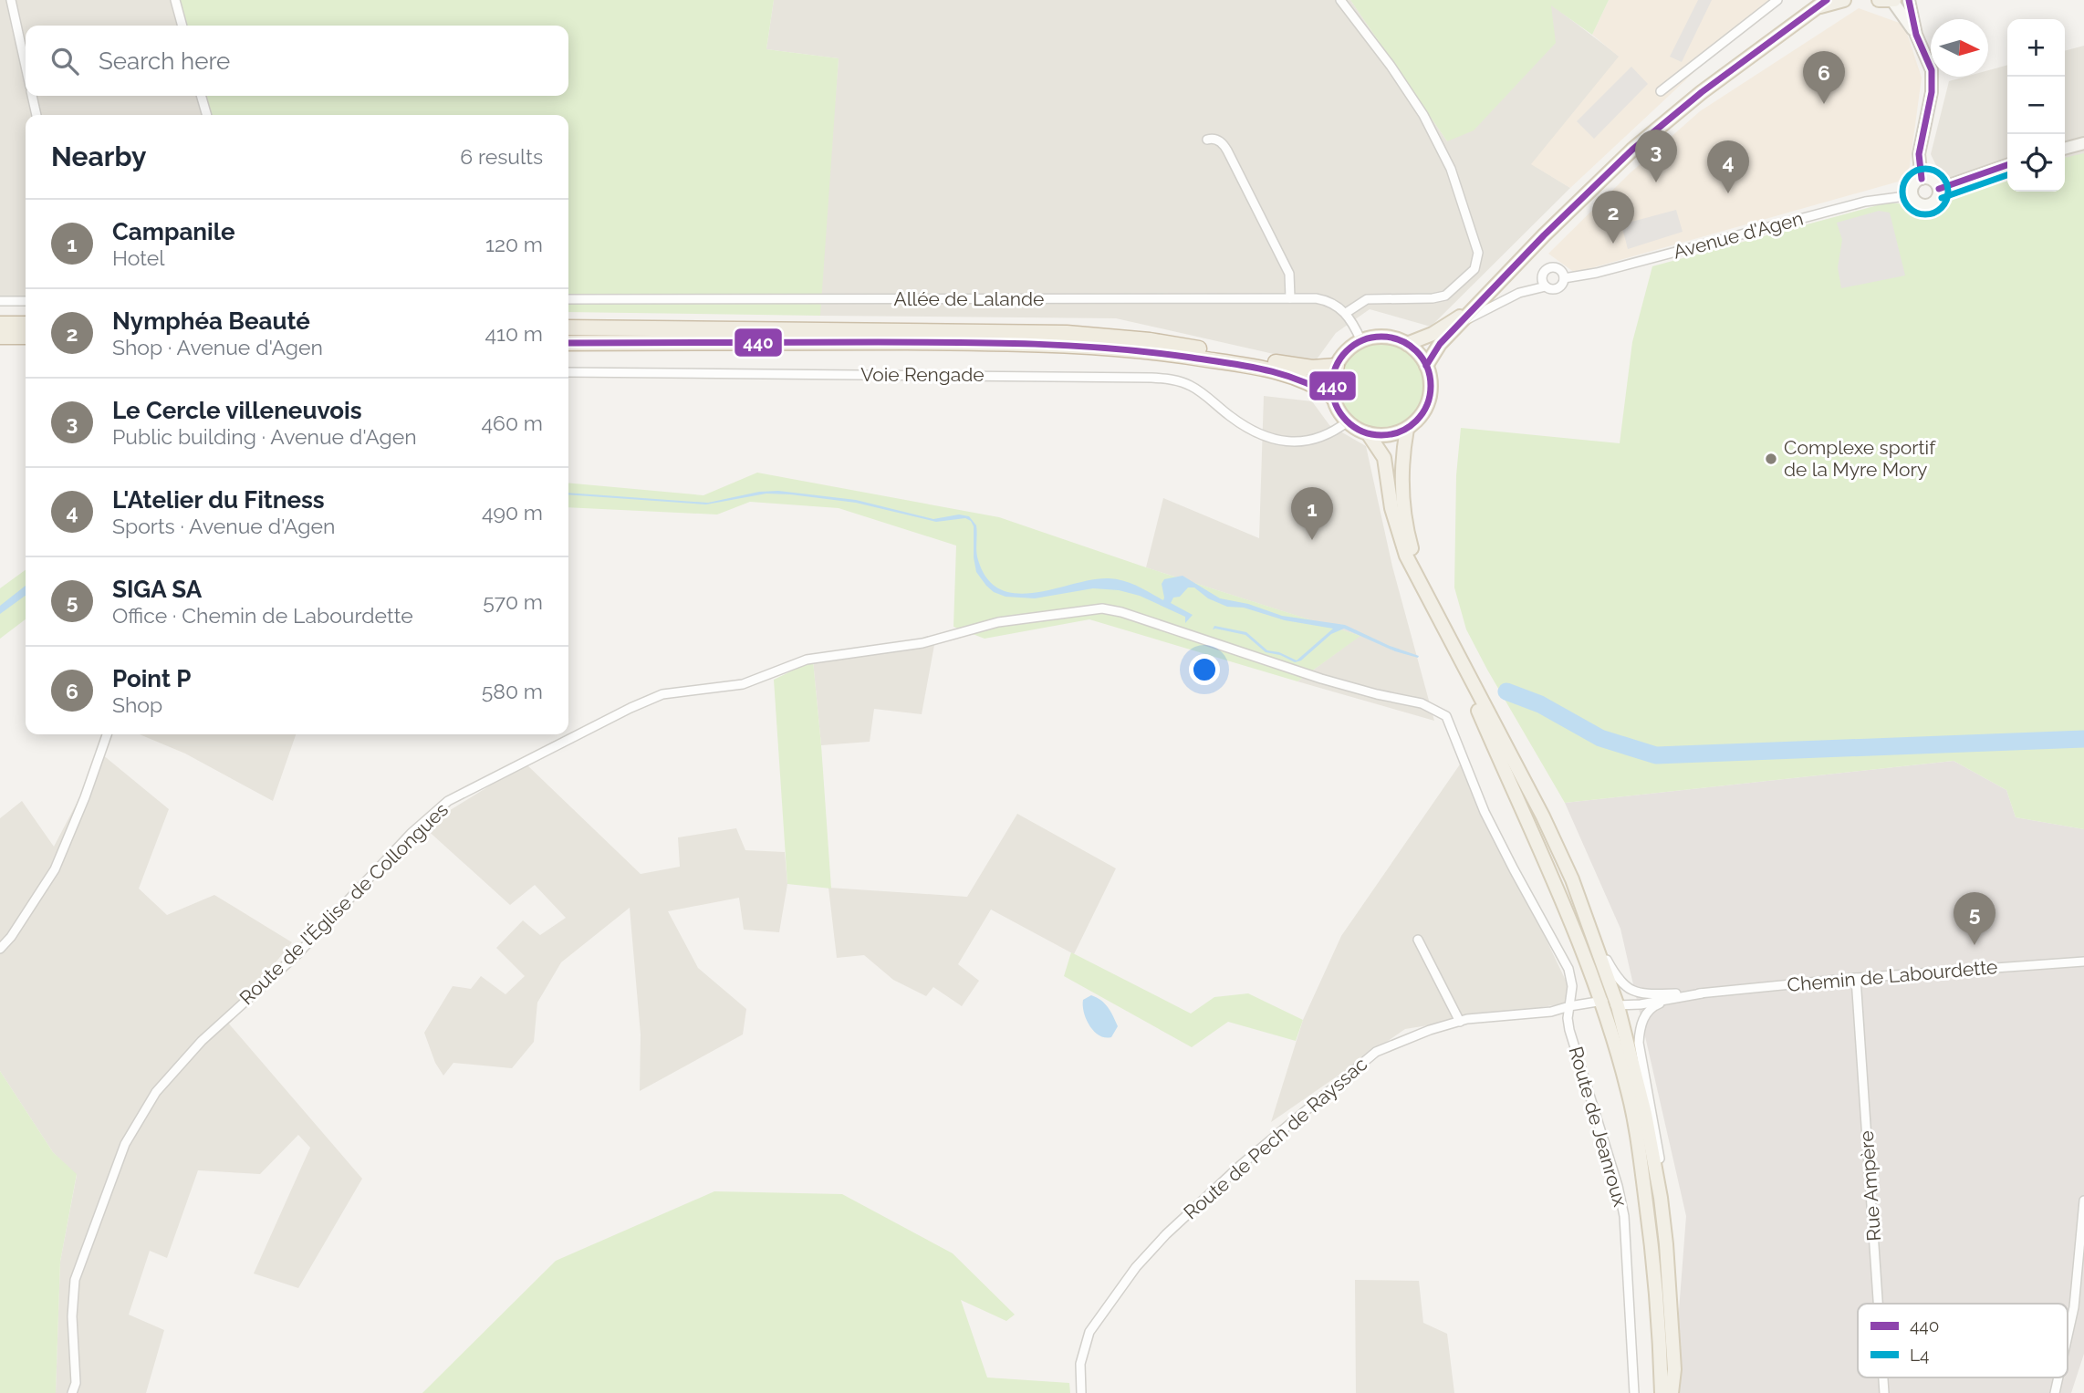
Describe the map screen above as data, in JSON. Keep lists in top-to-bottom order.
{
  "streets": {
    "street": [
      "Avenue d'Agen",
      "Allée de Lalande",
      "Voie Rengade",
      "Route de l’Église de Collongues",
      "Chemin de Labourdette",
      "Route de Jeanroux",
      "Route de Pech de Rayssac",
      "Rue Ampère"
    ]
  },
  "crossings": [
    ["Route de l’Église de Collongues", "Route de Jeanroux"],
    ["Chemin de Labourdette", "Rue Ampère"],
    ["Route de Jeanroux", "Route de Pech de Rayssac"]
  ],
  "places": ["Complexe sportif de la Myre Mory"],
  "lines": ["transit line 440", "transit line L4"],
  "legend": ["440", "L4"],
  "north": "right",
  "page": {
    "map_buttons": ["+", "−"],
    "search": "Search here",
    "pins": [
      "6",
      "3",
      "4",
      "2",
      "1",
      "5"
    ],
    "heading": ["Nearby", "6 results"],
    "list": [
      {
        "mark": "1",
        "name": "Campanile",
        "note": "Hotel",
        "value": "120 m"
      },
      {
        "mark": "2",
        "name": "Nymphéa Beauté",
        "note": "Shop · Avenue d'Agen",
        "value": "410 m"
      },
      {
        "mark": "3",
        "name": "Le Cercle villeneuvois",
        "note": "Public building · Avenue d'Agen",
        "value": "460 m"
      },
      {
        "mark": "4",
        "name": "L'Atelier du Fitness",
        "note": "Sports · Avenue d'Agen",
        "value": "490 m"
      },
      {
        "mark": "5",
        "name": "SIGA SA",
        "note": "Office · Chemin de Labourdette",
        "value": "570 m"
      },
      {
        "mark": "6",
        "name": "Point P",
        "note": "Shop",
        "value": "580 m"
      }
    ]
  }
}
